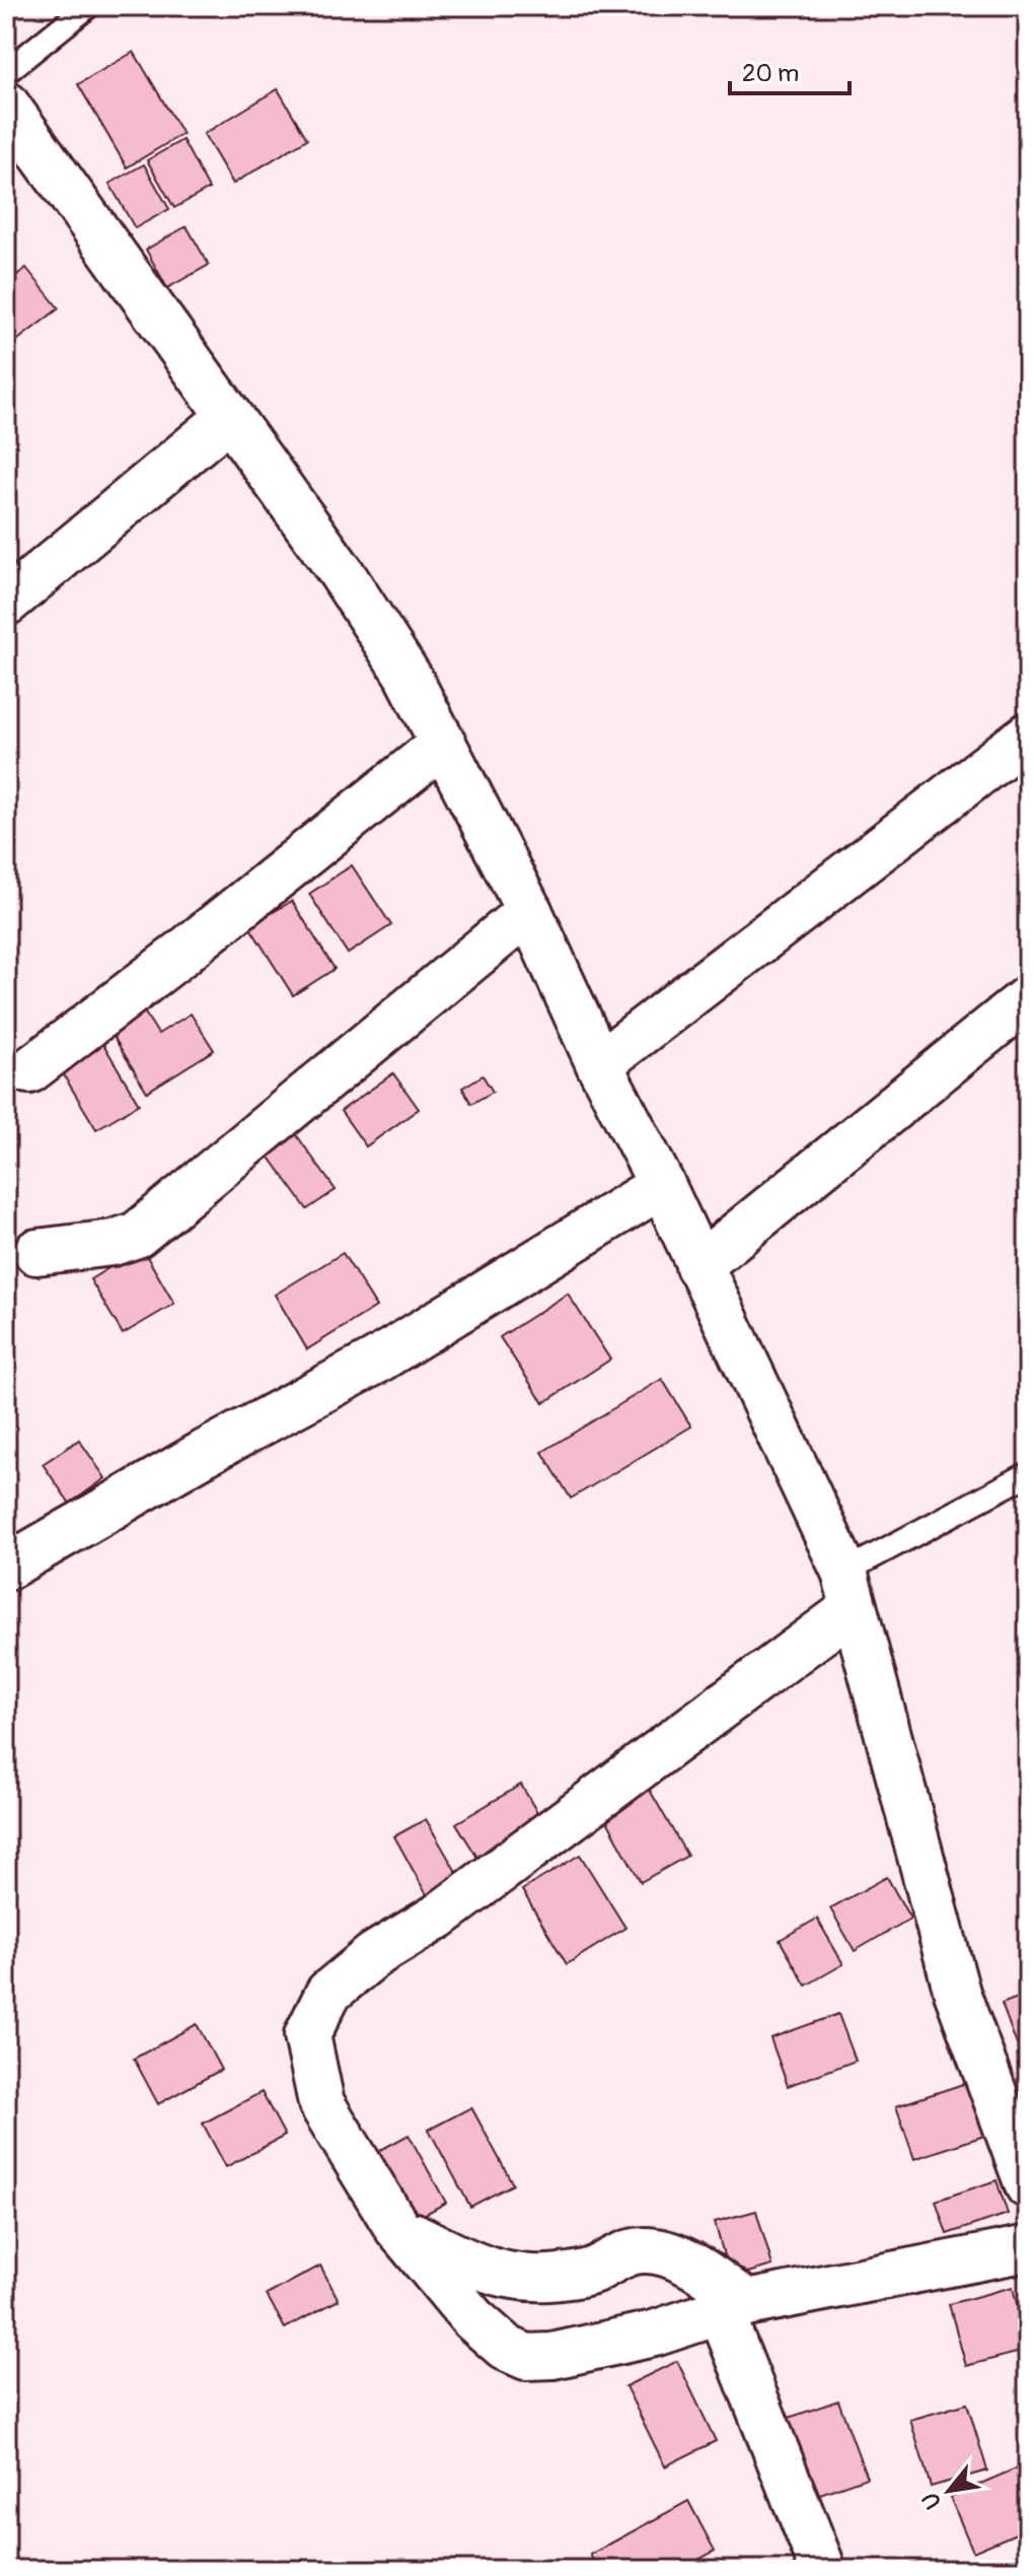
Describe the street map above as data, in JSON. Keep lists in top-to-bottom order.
{
  "scale_bar": "20 m",
  "north": "bottom left"
}
